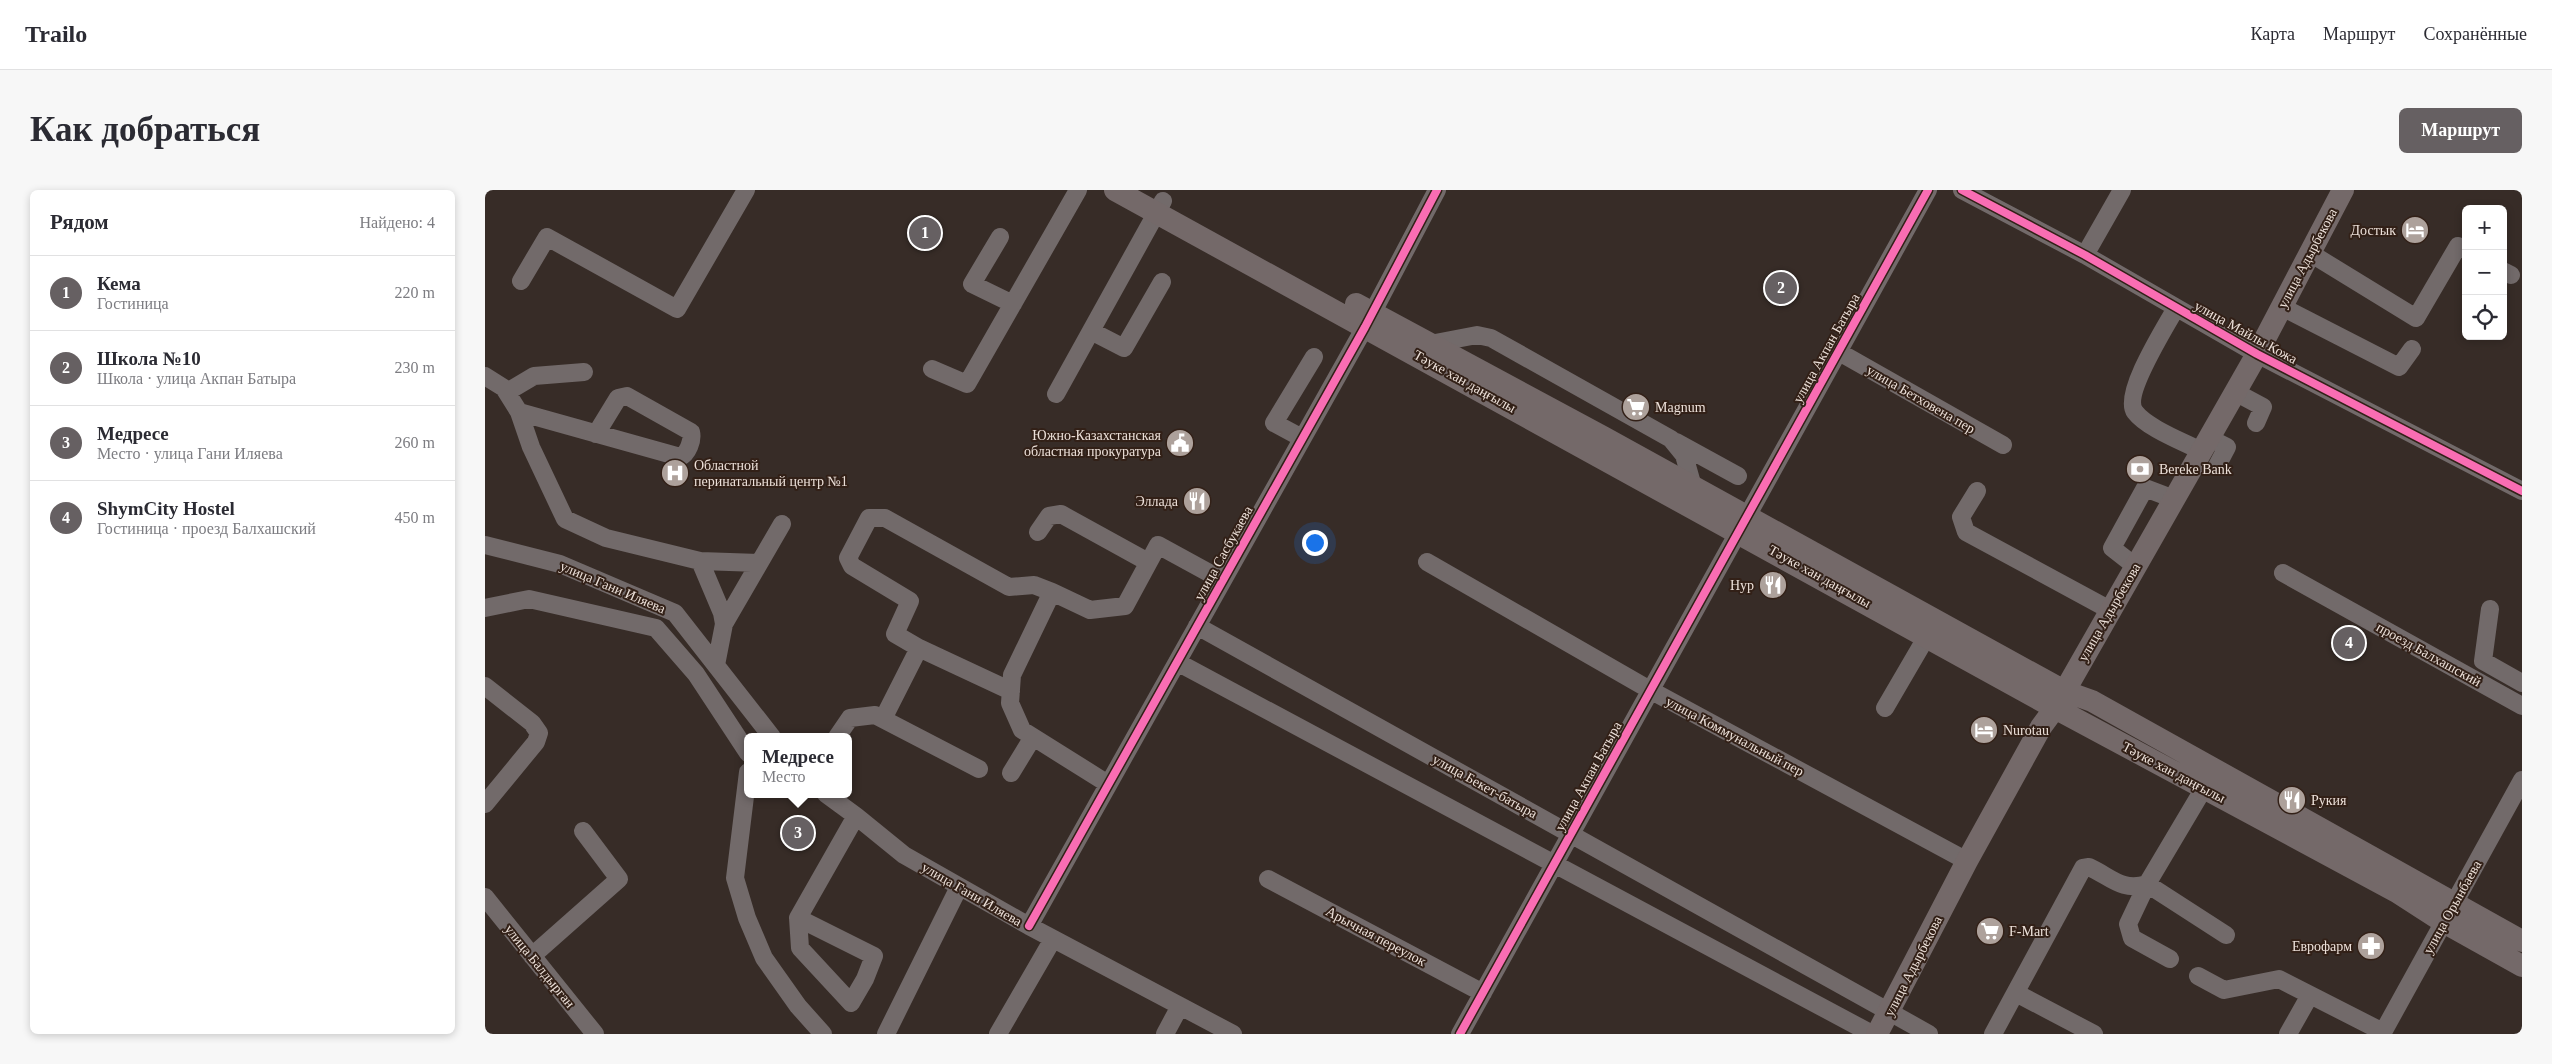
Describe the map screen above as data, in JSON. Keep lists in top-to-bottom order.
{
  "streets": {
    "main road": ["улица Адырбекова", "Тәуке хан даңғылы"],
    "street": [
      "улица Майлы Кожа",
      "улица Акпан Батыра",
      "улица Бетховена пер",
      "улица Сасбукаева",
      "улица Гани Иляева",
      "проезд Балхашский",
      "улица Коммунальный пер",
      "улица Бекет-батыра",
      "улица Орынбаева",
      "Арычная переулок",
      "улица Балдырган"
    ]
  },
  "crossings": [
    ["улица Адырбекова", "улица Майлы Кожа"],
    ["улица Адырбекова", "Тәуке хан даңғылы"],
    ["улица Адырбекова", "улица Коммунальный пер"],
    ["улица Адырбекова", "улица Бекет-батыра"],
    ["улица Акпан Батыра", "Тәуке хан даңғылы"],
    ["улица Акпан Батыра", "улица Бетховена пер"],
    ["улица Акпан Батыра", "улица Коммунальный пер"],
    ["улица Акпан Батыра", "улица Бекет-батыра"],
    ["улица Акпан Батыра", "Арычная переулок"],
    ["Тәуке хан даңғылы", "улица Сасбукаева"],
    ["Тәуке хан даңғылы", "улица Орынбаева"],
    ["улица Сасбукаева", "улица Гани Иляева"],
    ["улица Сасбукаева", "улица Бекет-батыра"]
  ],
  "places": {
    "hotel": ["Достык", "Nurotau"],
    "supermarket": ["Magnum", "F-Mart"],
    "public building": ["Южно-Казахстанская областная прокуратура"],
    "bank": ["Bereke Bank"],
    "hospital": ["Областной перинатальный центр №1"],
    "restaurant": ["Эллада", "Нур", "Рукия"],
    "pharmacy": ["Еврофарм"]
  },
  "page": {
    "header": "Trailo",
    "nav": ["Карта", "Маршрут", "Сохранённые"],
    "buttons": "Маршрут",
    "title": "Как добраться",
    "heading": ["Рядом", "Найдено: 4"],
    "map_buttons": ["+", "−"],
    "pins": [
      "1",
      "2",
      "4",
      "3"
    ],
    "list": [
      {
        "mark": "1",
        "name": "Кема",
        "note": "Гостиница",
        "value": "220 m"
      },
      {
        "mark": "2",
        "name": "Школа №10",
        "note": "Школа · улица Акпан Батыра",
        "value": "230 m"
      },
      {
        "mark": "3",
        "name": "Медресе",
        "note": "Место · улица Гани Иляева",
        "value": "260 m"
      },
      {
        "mark": "4",
        "name": "ShymCity Hostel",
        "note": "Гостиница · проезд Балхашский",
        "value": "450 m"
      }
    ],
    "popup": ["Медресе", "Место"]
  }
}
